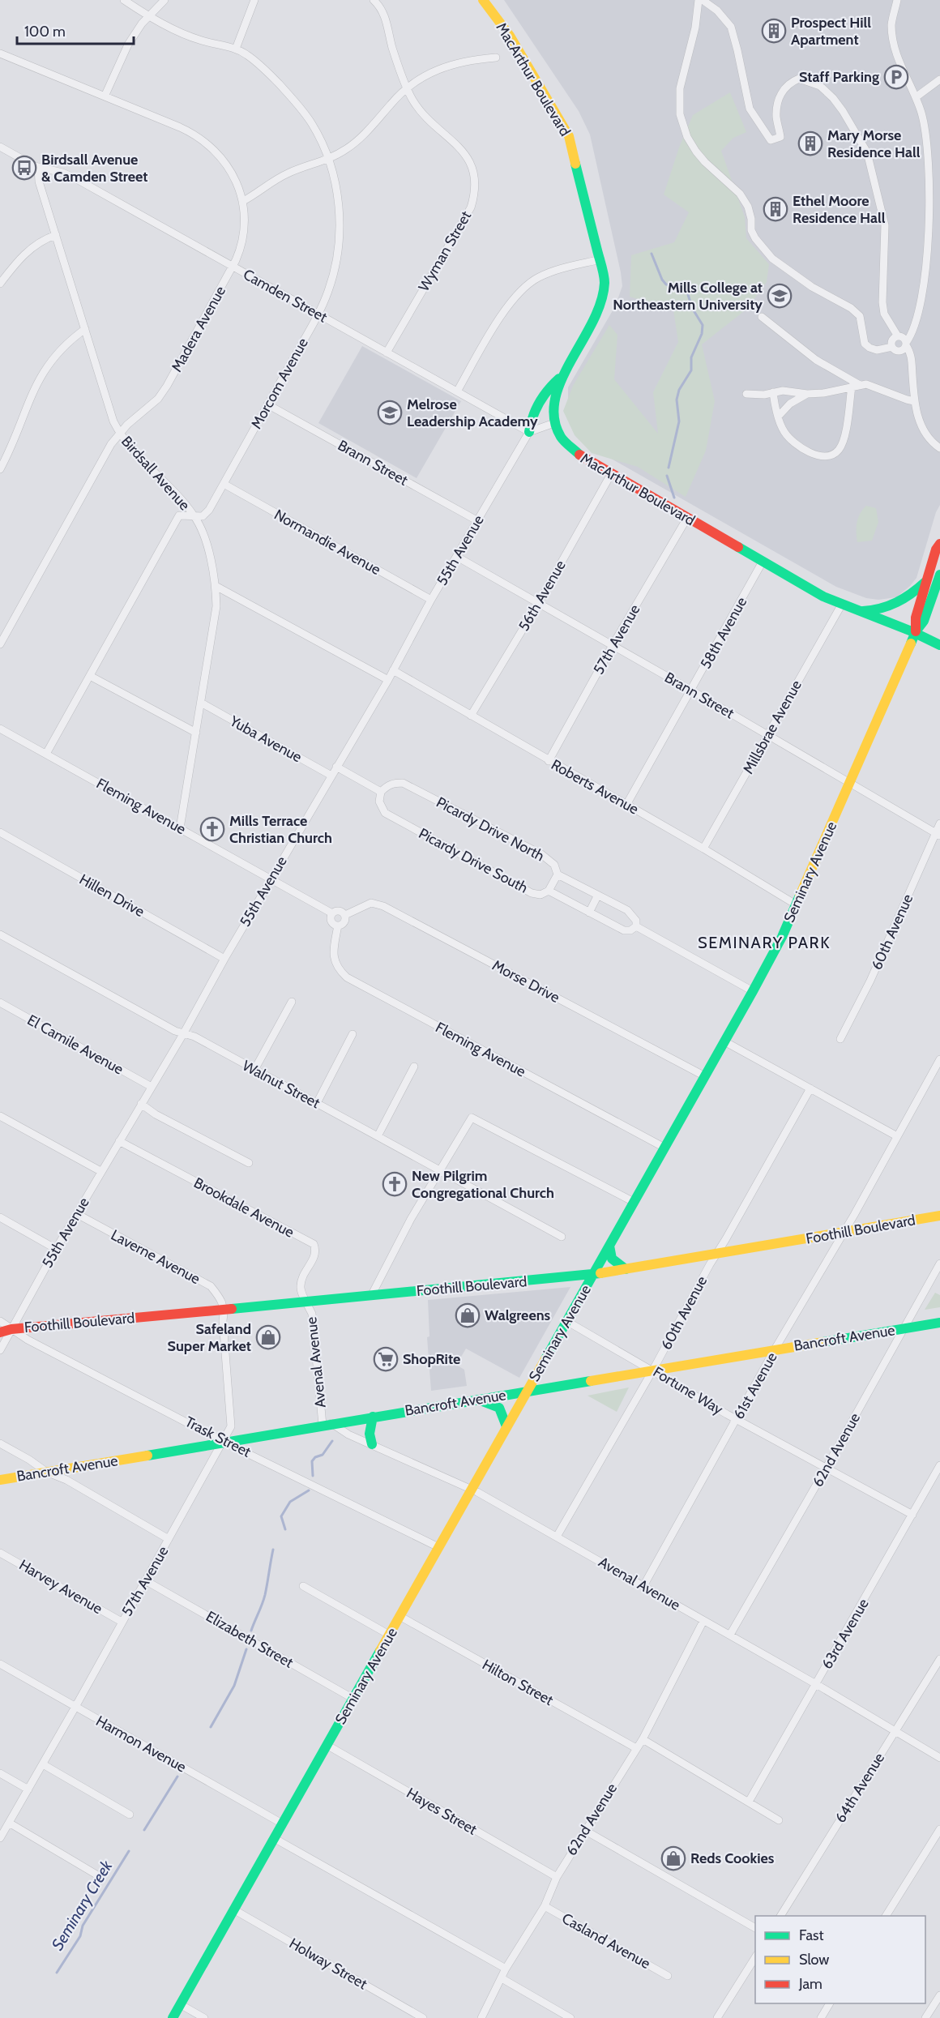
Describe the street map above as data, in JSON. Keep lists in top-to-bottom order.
{
  "streets": {
    "street": [
      "MacArthur Boulevard",
      "Wyman Street",
      "Camden Street",
      "Madera Avenue",
      "Morcom Avenue",
      "Brann Street",
      "Birdsall Avenue",
      "Normandie Avenue",
      "55th Avenue",
      "56th Avenue",
      "58th Avenue",
      "57th Avenue",
      "Millsbrae Avenue",
      "Yuba Avenue",
      "Roberts Avenue",
      "Fleming Avenue",
      "Picardy Drive North",
      "Picardy Drive South",
      "Seminary Avenue",
      "Hillen Drive",
      "60th Avenue",
      "Morse Drive",
      "El Camile Avenue",
      "Walnut Street",
      "Brookdale Avenue",
      "Foothill Boulevard",
      "Laverne Avenue",
      "Bancroft Avenue",
      "Avenal Avenue",
      "61st Avenue",
      "Fortune Way",
      "Trask Street",
      "62nd Avenue",
      "Harvey Avenue",
      "63rd Avenue",
      "Elizabeth Street",
      "Hilton Street",
      "Harmon Avenue",
      "64th Avenue",
      "Hayes Street",
      "Casland Avenue",
      "Holway Street"
    ]
  },
  "crossings": [
    ["MacArthur Boulevard", "56th Avenue"],
    ["MacArthur Boulevard", "58th Avenue"],
    ["MacArthur Boulevard", "57th Avenue"],
    ["MacArthur Boulevard", "Millsbrae Avenue"],
    ["MacArthur Boulevard", "Seminary Avenue"],
    ["Wyman Street", "Camden Street"],
    ["Camden Street", "Madera Avenue"],
    ["Camden Street", "Morcom Avenue"],
    ["Camden Street", "Birdsall Avenue"],
    ["Camden Street", "55th Avenue"],
    ["Madera Avenue", "Birdsall Avenue"],
    ["Morcom Avenue", "Brann Street"],
    ["Morcom Avenue", "Birdsall Avenue"],
    ["Morcom Avenue", "Normandie Avenue"],
    ["Morcom Avenue", "Fleming Avenue"],
    ["Brann Street", "55th Avenue"],
    ["Brann Street", "56th Avenue"],
    ["Brann Street", "58th Avenue"],
    ["Brann Street", "57th Avenue"],
    ["Brann Street", "Millsbrae Avenue"],
    ["Brann Street", "Seminary Avenue"],
    ["Brann Street", "60th Avenue"],
    ["Birdsall Avenue", "Yuba Avenue"],
    ["Birdsall Avenue", "Fleming Avenue"],
    ["Normandie Avenue", "55th Avenue"],
    ["55th Avenue", "Yuba Avenue"],
    ["55th Avenue", "Roberts Avenue"],
    ["55th Avenue", "Fleming Avenue"],
    ["55th Avenue", "Hillen Drive"],
    ["55th Avenue", "El Camile Avenue"],
    ["55th Avenue", "Walnut Street"],
    ["55th Avenue", "Brookdale Avenue"],
    ["55th Avenue", "Foothill Boulevard"],
    ["55th Avenue", "Laverne Avenue"],
    ["55th Avenue", "Trask Street"],
    ["56th Avenue", "Roberts Avenue"],
    ["58th Avenue", "Roberts Avenue"],
    ["57th Avenue", "Roberts Avenue"],
    ["57th Avenue", "Foothill Boulevard"],
    ["57th Avenue", "Laverne Avenue"],
    ["57th Avenue", "Bancroft Avenue"],
    ["57th Avenue", "Trask Street"],
    ["57th Avenue", "Harvey Avenue"],
    ["57th Avenue", "Elizabeth Street"],
    ["57th Avenue", "Harmon Avenue"],
    ["Millsbrae Avenue", "Roberts Avenue"],
    ["Roberts Avenue", "Seminary Avenue"],
    ["Fleming Avenue", "Seminary Avenue"],
    ["Fleming Avenue", "Morse Drive"],
    ["Picardy Drive North", "Picardy Drive South"],
    ["Seminary Avenue", "Morse Drive"],
    ["Seminary Avenue", "Foothill Boulevard"],
    ["Seminary Avenue", "Bancroft Avenue"],
    ["Seminary Avenue", "Avenal Avenue"],
    ["Seminary Avenue", "Fortune Way"],
    ["Seminary Avenue", "Trask Street"],
    ["Seminary Avenue", "Elizabeth Street"],
    ["Seminary Avenue", "Hilton Street"],
    ["Seminary Avenue", "Harmon Avenue"],
    ["Seminary Avenue", "Hayes Street"],
    ["Seminary Avenue", "Holway Street"],
    ["60th Avenue", "Foothill Boulevard"],
    ["60th Avenue", "Bancroft Avenue"],
    ["60th Avenue", "Avenal Avenue"],
    ["60th Avenue", "Fortune Way"],
    ["Brookdale Avenue", "Foothill Boulevard"],
    ["Brookdale Avenue", "Avenal Avenue"],
    ["Foothill Boulevard", "Laverne Avenue"],
    ["Foothill Boulevard", "Avenal Avenue"],
    ["Foothill Boulevard", "61st Avenue"],
    ["Foothill Boulevard", "Trask Street"],
    ["Bancroft Avenue", "Avenal Avenue"],
    ["Bancroft Avenue", "61st Avenue"],
    ["Bancroft Avenue", "Fortune Way"],
    ["Bancroft Avenue", "Trask Street"],
    ["Bancroft Avenue", "62nd Avenue"],
    ["Avenal Avenue", "61st Avenue"],
    ["Avenal Avenue", "62nd Avenue"],
    ["Avenal Avenue", "63rd Avenue"],
    ["Avenal Avenue", "64th Avenue"],
    ["61st Avenue", "Fortune Way"],
    ["Fortune Way", "62nd Avenue"],
    ["Fortune Way", "63rd Avenue"],
    ["62nd Avenue", "Hilton Street"],
    ["62nd Avenue", "Hayes Street"],
    ["62nd Avenue", "Casland Avenue"]
  ],
  "districts": ["SEMINARY PARK"],
  "water": ["Seminary Creek"],
  "places": {
    "building": ["Prospect Hill Apartment", "Mary Morse Residence Hall", "Ethel Moore Residence Hall"],
    "parking": ["Staff Parking"],
    "bus stop": ["Birdsall Avenue & Camden Street"],
    "school or university": ["Mills College at Northeastern University", "Melrose Leadership Academy"],
    "church": ["Mills Terrace Christian Church", "New Pilgrim Congregational Church"],
    "shop": ["Walgreens", "Safeland Super Market", "Reds Cookies"],
    "supermarket": ["ShopRite"]
  },
  "legend": ["Fast", "Slow", "Jam"],
  "scale_bar": "100 m"
}
